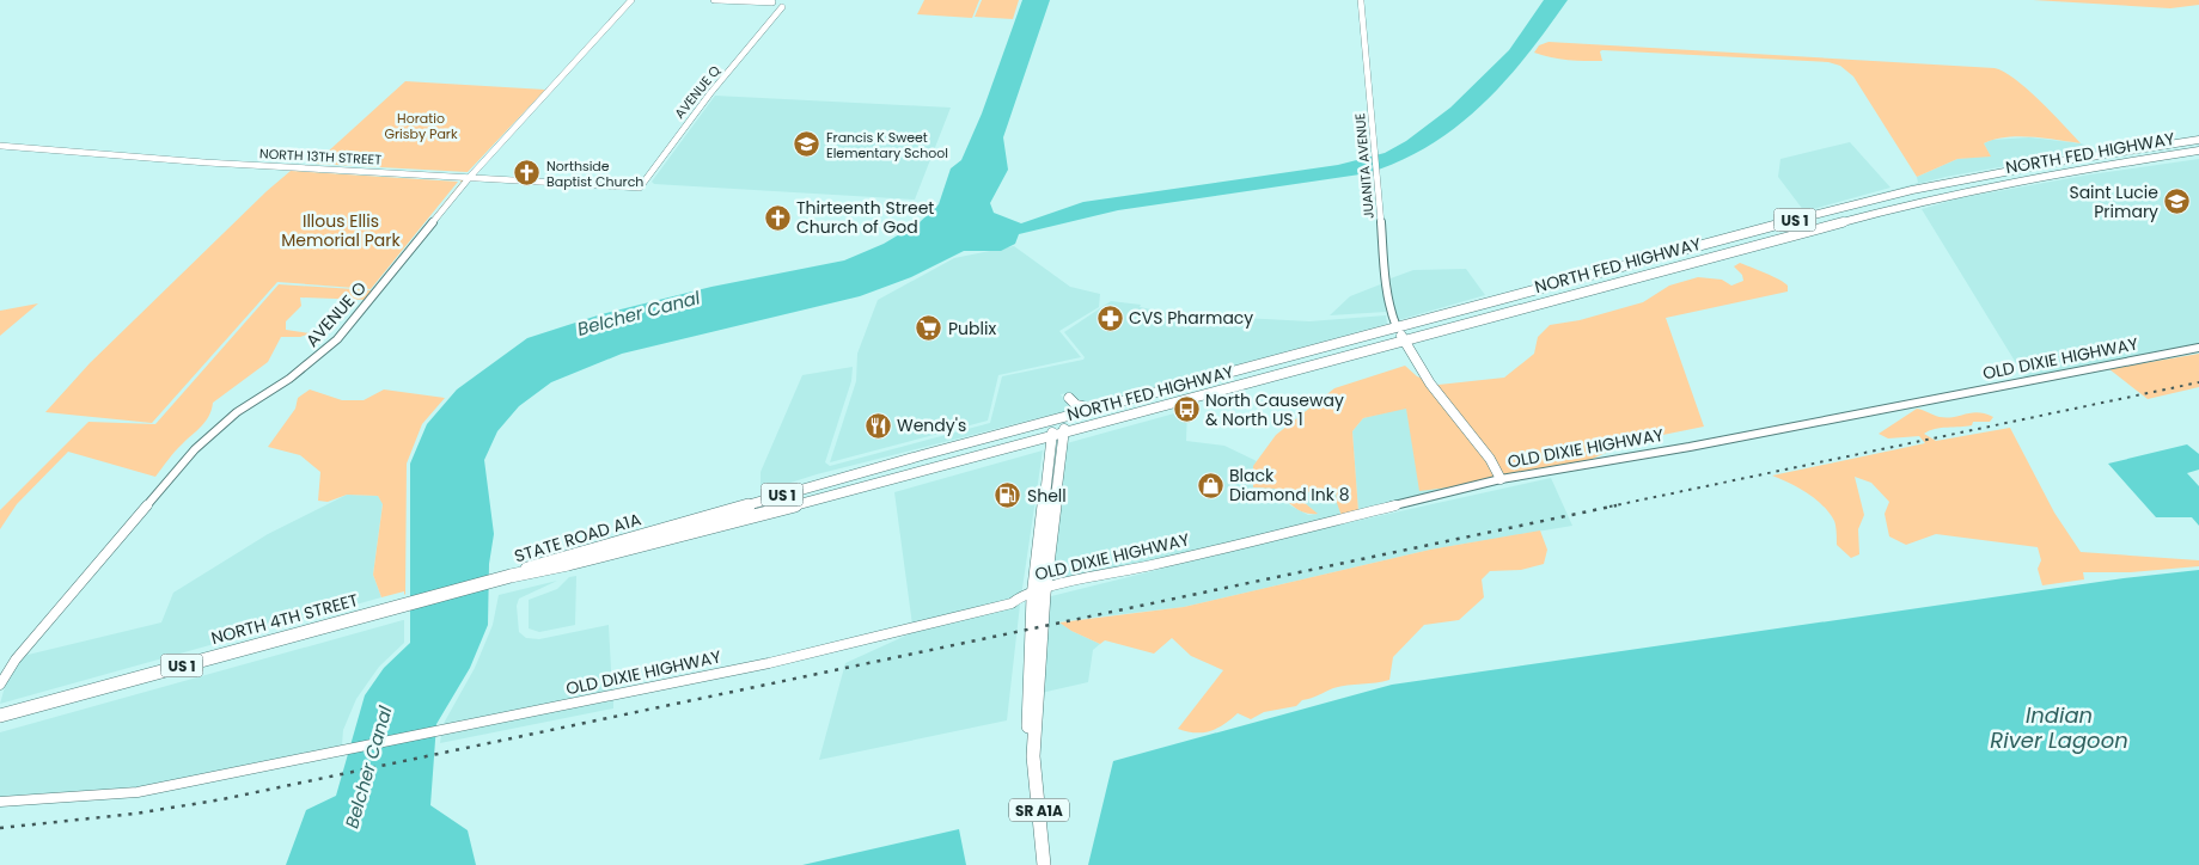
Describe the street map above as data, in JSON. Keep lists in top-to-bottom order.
{
  "streets": {
    "main road": [
      "NORTH FED HIGHWAY",
      "US 1",
      "STATE ROAD A1A",
      "NORTH 4TH STREET",
      "SR A1A"
    ],
    "street": [
      "AVENUE Q",
      "NORTH 13TH STREET",
      "JUANITA AVENUE",
      "AVENUE O",
      "OLD DIXIE HIGHWAY"
    ]
  },
  "crossings": [
    ["AVENUE Q", "NORTH 13TH STREET"],
    ["NORTH FED HIGHWAY", "JUANITA AVENUE"],
    ["NORTH FED HIGHWAY", "US 1"],
    ["NORTH FED HIGHWAY", "STATE ROAD A1A"],
    ["NORTH FED HIGHWAY", "SR A1A"],
    ["NORTH 13TH STREET", "AVENUE O"],
    ["US 1", "STATE ROAD A1A"],
    ["US 1", "SR A1A"],
    ["STATE ROAD A1A", "NORTH 4TH STREET"],
    ["STATE ROAD A1A", "SR A1A"]
  ],
  "water": ["Belcher Canal", "Indian River Lagoon"],
  "parks": ["Horatio Grisby Park", "Illous Ellis Memorial Park"],
  "places": {
    "school or university": ["Francis K Sweet Elementary School", "Saint Lucie Primary"],
    "church": ["Northside Baptist Church", "Thirteenth Street Church of God"],
    "pharmacy": ["CVS Pharmacy"],
    "supermarket": ["Publix"],
    "bus stop": ["North Causeway & North US 1"],
    "restaurant": ["Wendy's"],
    "shop": ["Black Diamond Ink 8"],
    "fuel station": ["Shell"]
  }
}
